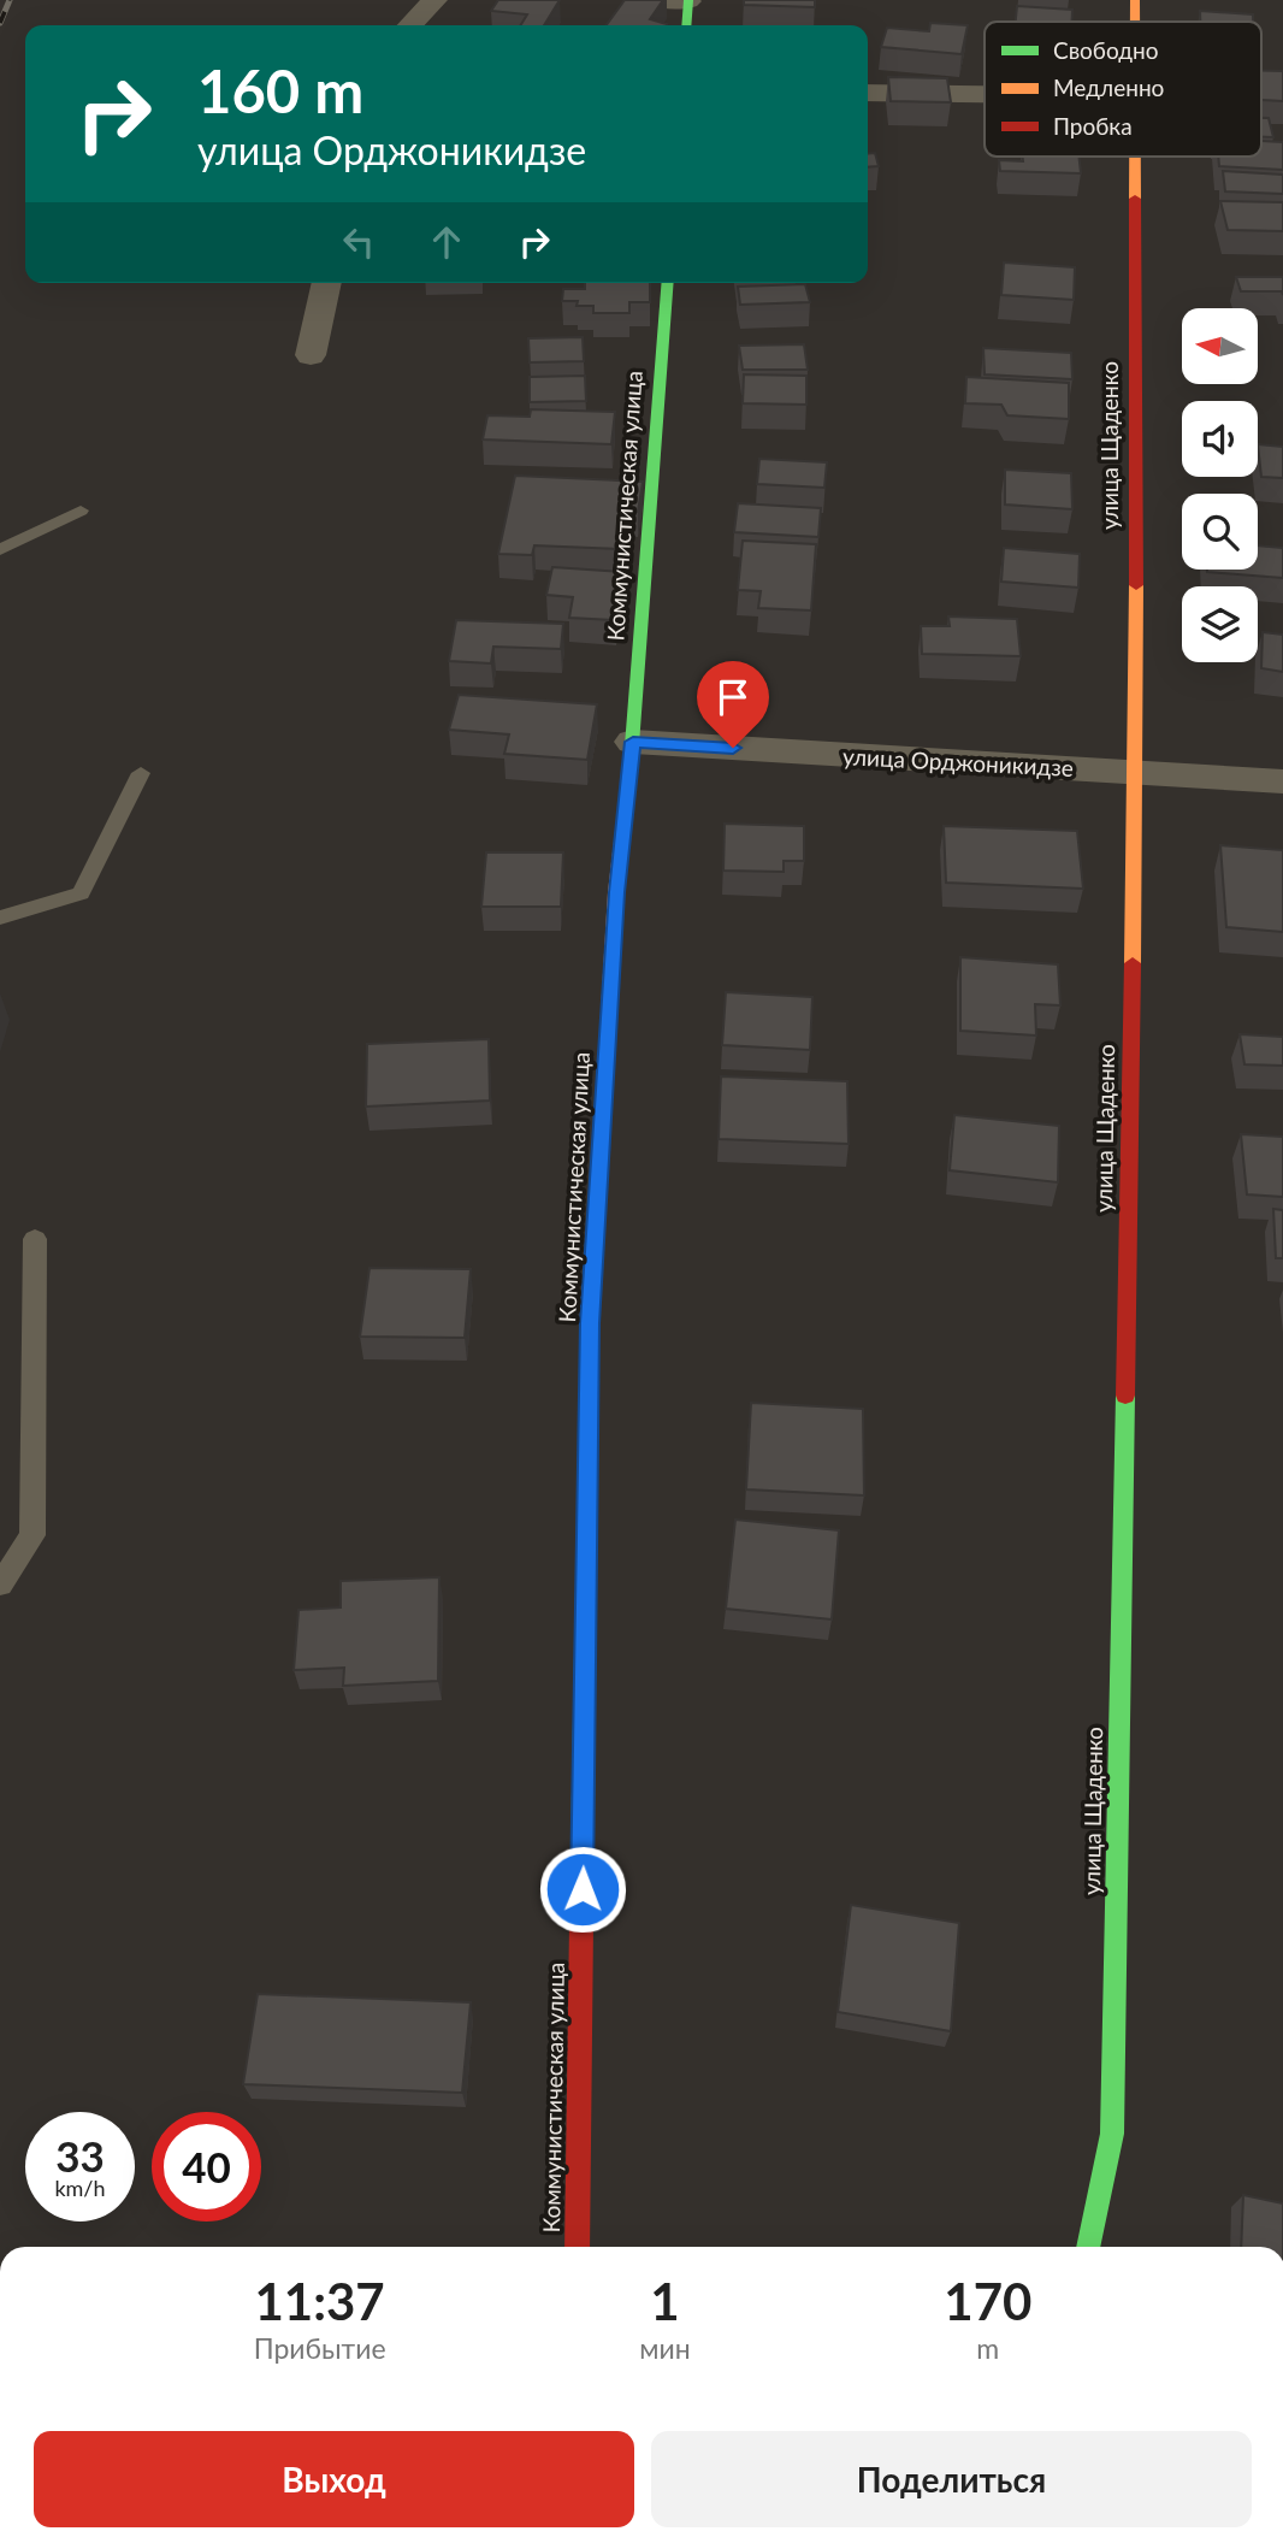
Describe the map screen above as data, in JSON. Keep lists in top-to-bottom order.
{
  "streets": {
    "street": ["улица Щаденко", "Коммунистическая улица", "улица Орджоникидзе"]
  },
  "crossings": [
    ["улица Щаденко", "улица Орджоникидзе"],
    ["Коммунистическая улица", "улица Орджоникидзе"]
  ],
  "legend": ["Свободно", "Медленно", "Пробка"],
  "north": "left",
  "page": {
    "turn": ["160 m", "улица Орджоникидзе"],
    "speed": "33 km/h",
    "limit": "40",
    "eta": [
      "11:37",
      "Прибытие",
      "1",
      "мин",
      "170",
      "m"
    ],
    "buttons": ["Выход", "Поделиться"]
  }
}
